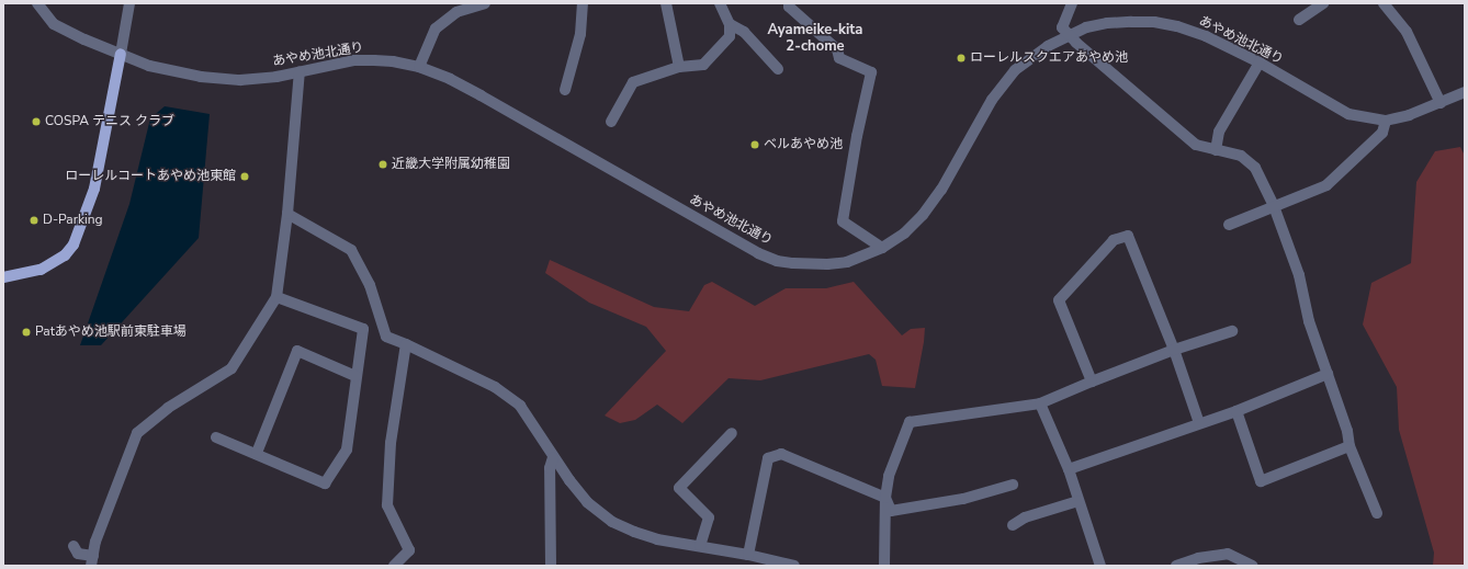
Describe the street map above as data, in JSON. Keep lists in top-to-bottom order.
{
  "streets": {
    "street": ["あやめ池北通り"]
  },
  "districts": ["Ayameike-kita 2-chome"],
  "places": [
    "ローレルスクエアあやめ池",
    "COSPA テニス クラブ",
    "ベルあやめ池",
    "近畿大学附属幼稚園",
    "ローレルコートあやめ池東館",
    "D-Parking",
    "Patあやめ池駅前東駐車場"
  ]
}
